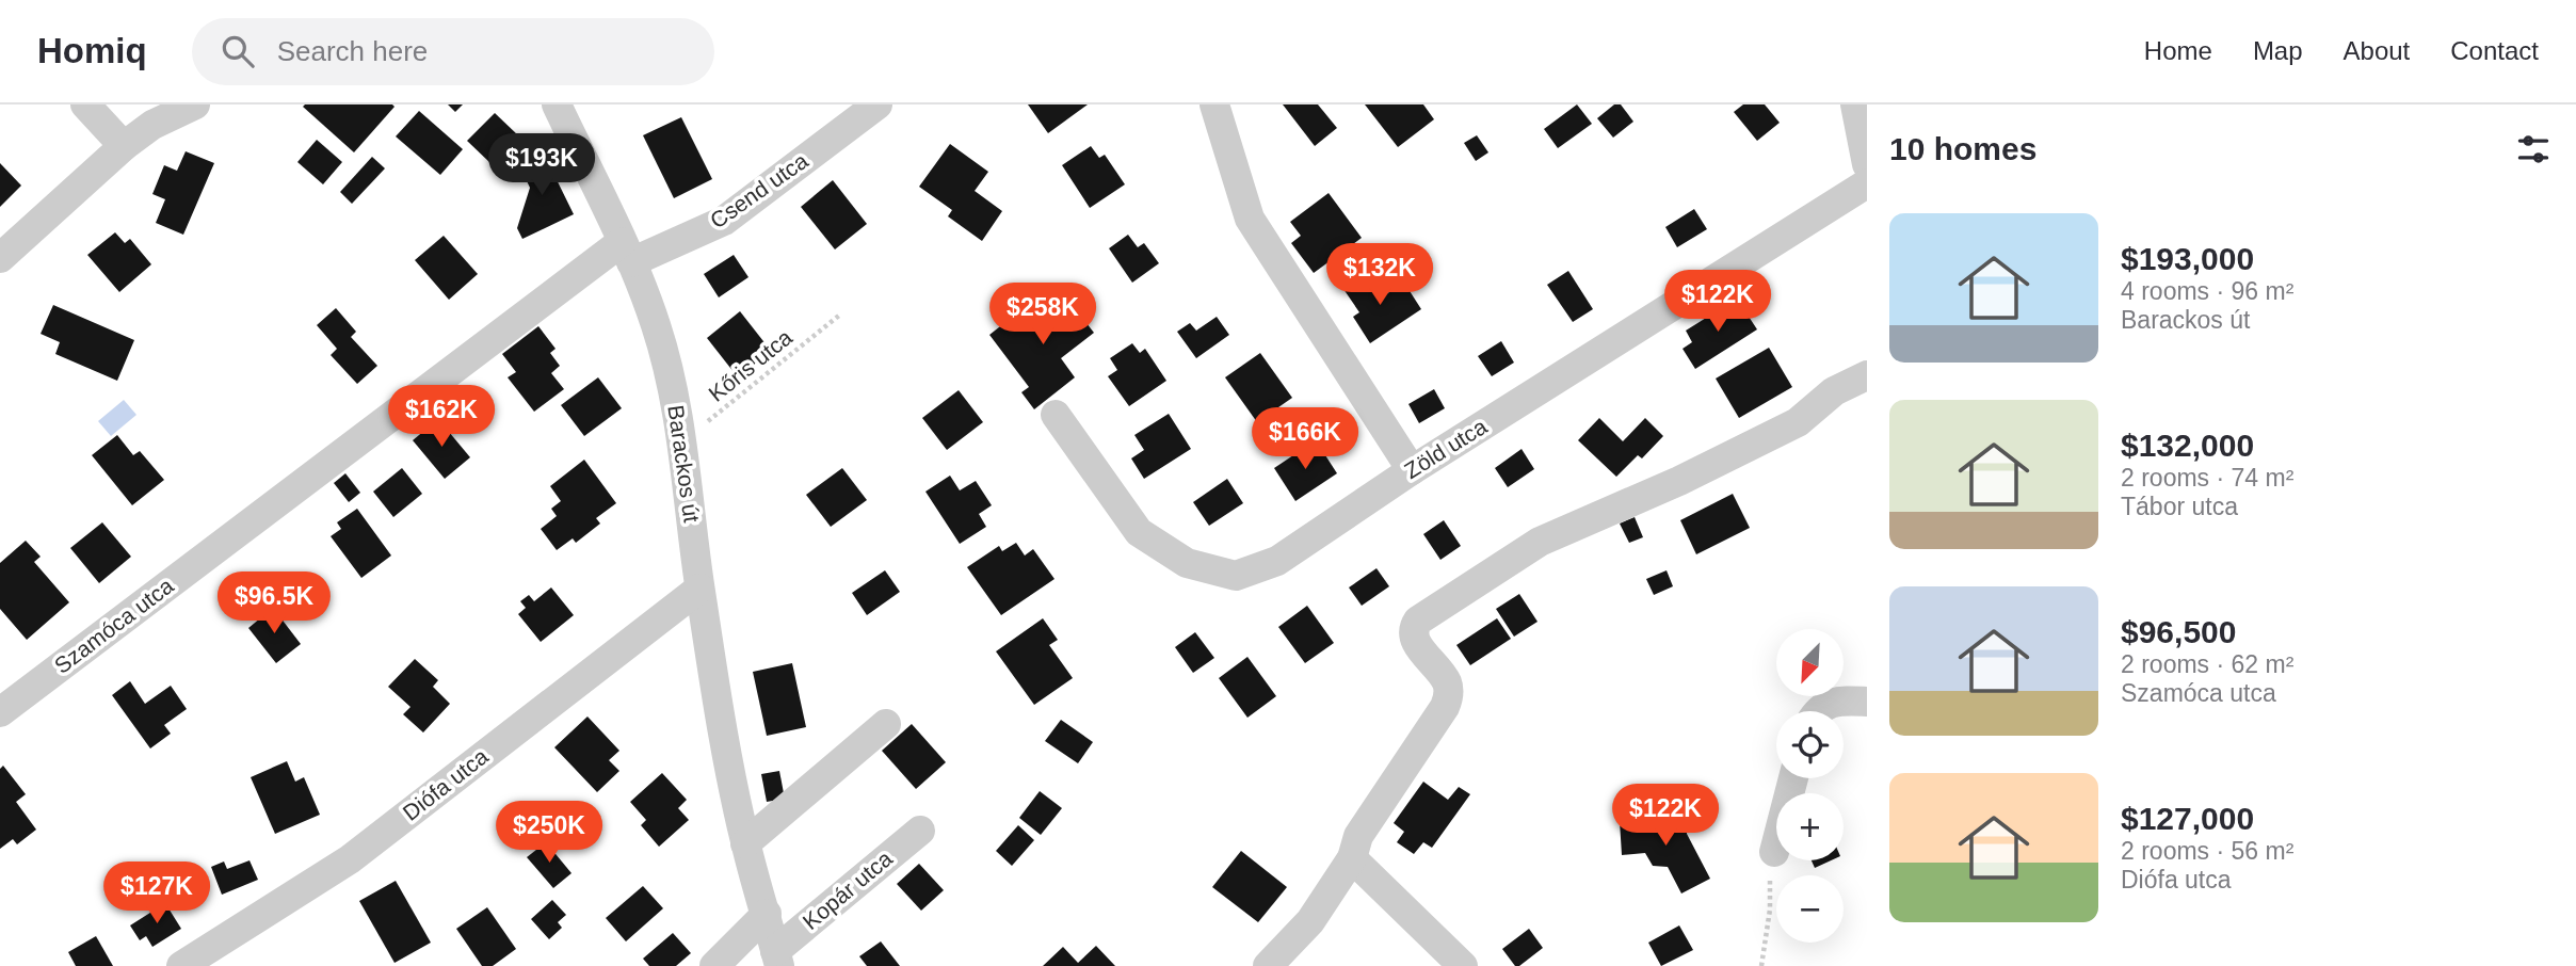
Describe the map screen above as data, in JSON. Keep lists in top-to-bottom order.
{
  "streets": {
    "street": [
      "Csend utca",
      "Zöld utca",
      "Barackos út",
      "Szamóca utca",
      "Diófa utca",
      "Kopár utca"
    ],
    "path": ["Kőris utca"]
  },
  "crossings": [
    ["Csend utca", "Barackos út"],
    ["Csend utca", "Szamóca utca"],
    ["Kőris utca", "Barackos út"],
    ["Barackos út", "Szamóca utca"],
    ["Barackos út", "Diófa utca"],
    ["Barackos út", "Kopár utca"]
  ],
  "north": "bottom left",
  "page": {
    "header": "Homiq",
    "search": "Search here",
    "nav": [
      "Home",
      "Map",
      "About",
      "Contact"
    ],
    "heading": "10 homes",
    "price": [
      "$193K",
      "$132K",
      "$122K",
      "$258K",
      "$162K",
      "$166K",
      "$96.5K",
      "$122K",
      "$250K",
      "$127K"
    ],
    "list": [
      {
        "name": "$193,000",
        "note": "4 rooms · 96 m² · Barackos út"
      },
      {
        "name": "$132,000",
        "note": "2 rooms · 74 m² · Tábor utca"
      },
      {
        "name": "$96,500",
        "note": "2 rooms · 62 m² · Szamóca utca"
      },
      {
        "name": "$127,000",
        "note": "2 rooms · 56 m² · Diófa utca"
      }
    ],
    "map_buttons": ["+", "−"]
  }
}
